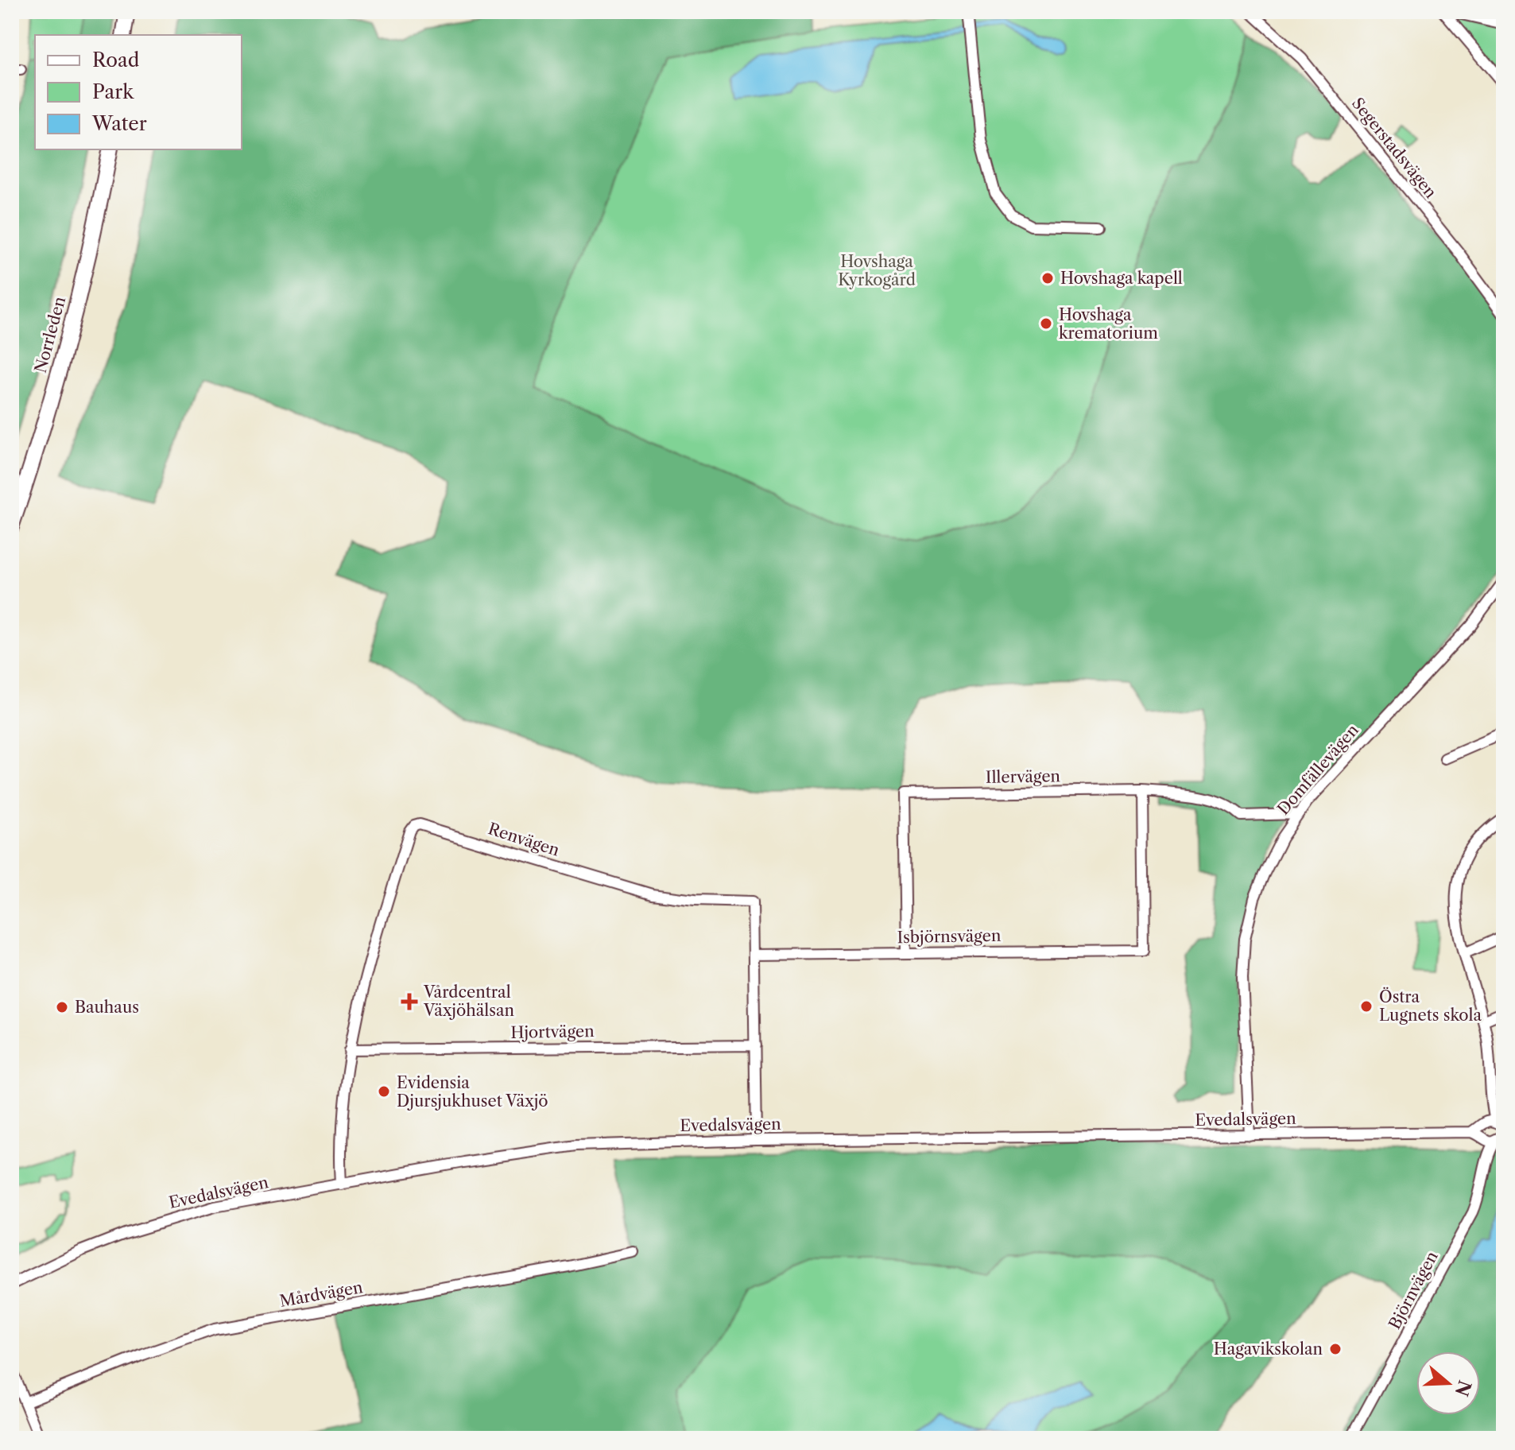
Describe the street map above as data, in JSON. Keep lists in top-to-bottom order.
{
  "streets": {
    "highway": ["Norrleden"],
    "street": [
      "Segerstadsvägen",
      "Domfällevägen",
      "Illervägen",
      "Renvägen",
      "Isbjörnsvägen",
      "Hjortvägen",
      "Evedalsvägen",
      "Björnvägen",
      "Mårdvägen"
    ]
  },
  "crossings": [
    ["Domfällevägen", "Evedalsvägen"],
    ["Illervägen", "Isbjörnsvägen"],
    ["Renvägen", "Isbjörnsvägen"],
    ["Renvägen", "Hjortvägen"],
    ["Renvägen", "Evedalsvägen"],
    ["Evedalsvägen", "Björnvägen"]
  ],
  "parks": ["Hovshaga Kyrkogård"],
  "places": {
    "other": [
      "Hovshaga kapell",
      "Hovshaga krematorium",
      "Östra Lugnets skola",
      "Bauhaus",
      "Evidensia Djursjukhuset Växjö",
      "Hagavikskolan"
    ],
    "health": ["Vårdcentral Växjöhälsan"]
  },
  "legend": ["Road", "Park", "Water"],
  "north": "right"
}
